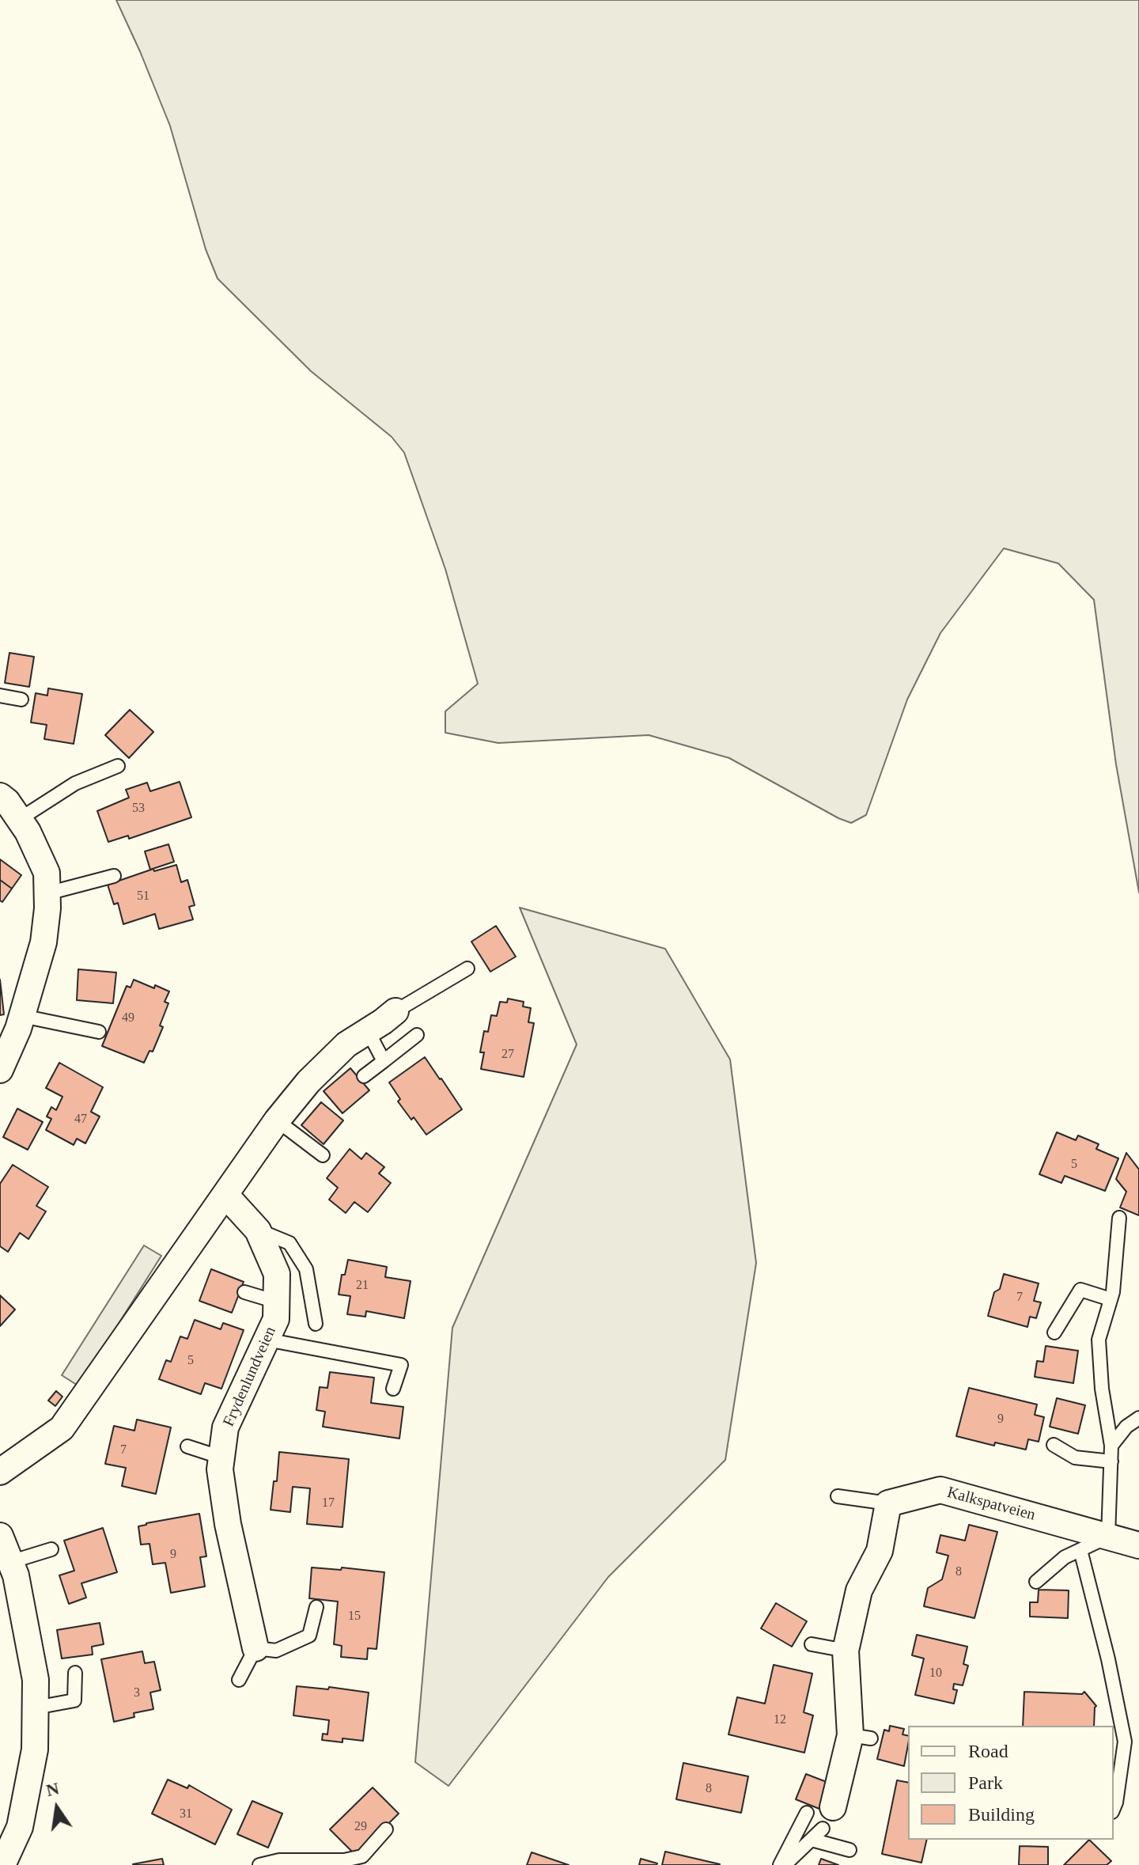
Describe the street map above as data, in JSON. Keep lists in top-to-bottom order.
{
  "streets": {
    "street": ["Frydenlundveien", "Kalkspatveien"]
  },
  "house_numbers": [
    "53",
    "51",
    "49",
    "27",
    "47",
    "5",
    "21",
    "7",
    "5",
    "9",
    "7",
    "17",
    "9",
    "8",
    "15",
    "10",
    "3",
    "12",
    "8",
    "31",
    "29"
  ],
  "legend": ["Road", "Park", "Building"],
  "north": "top"
}
